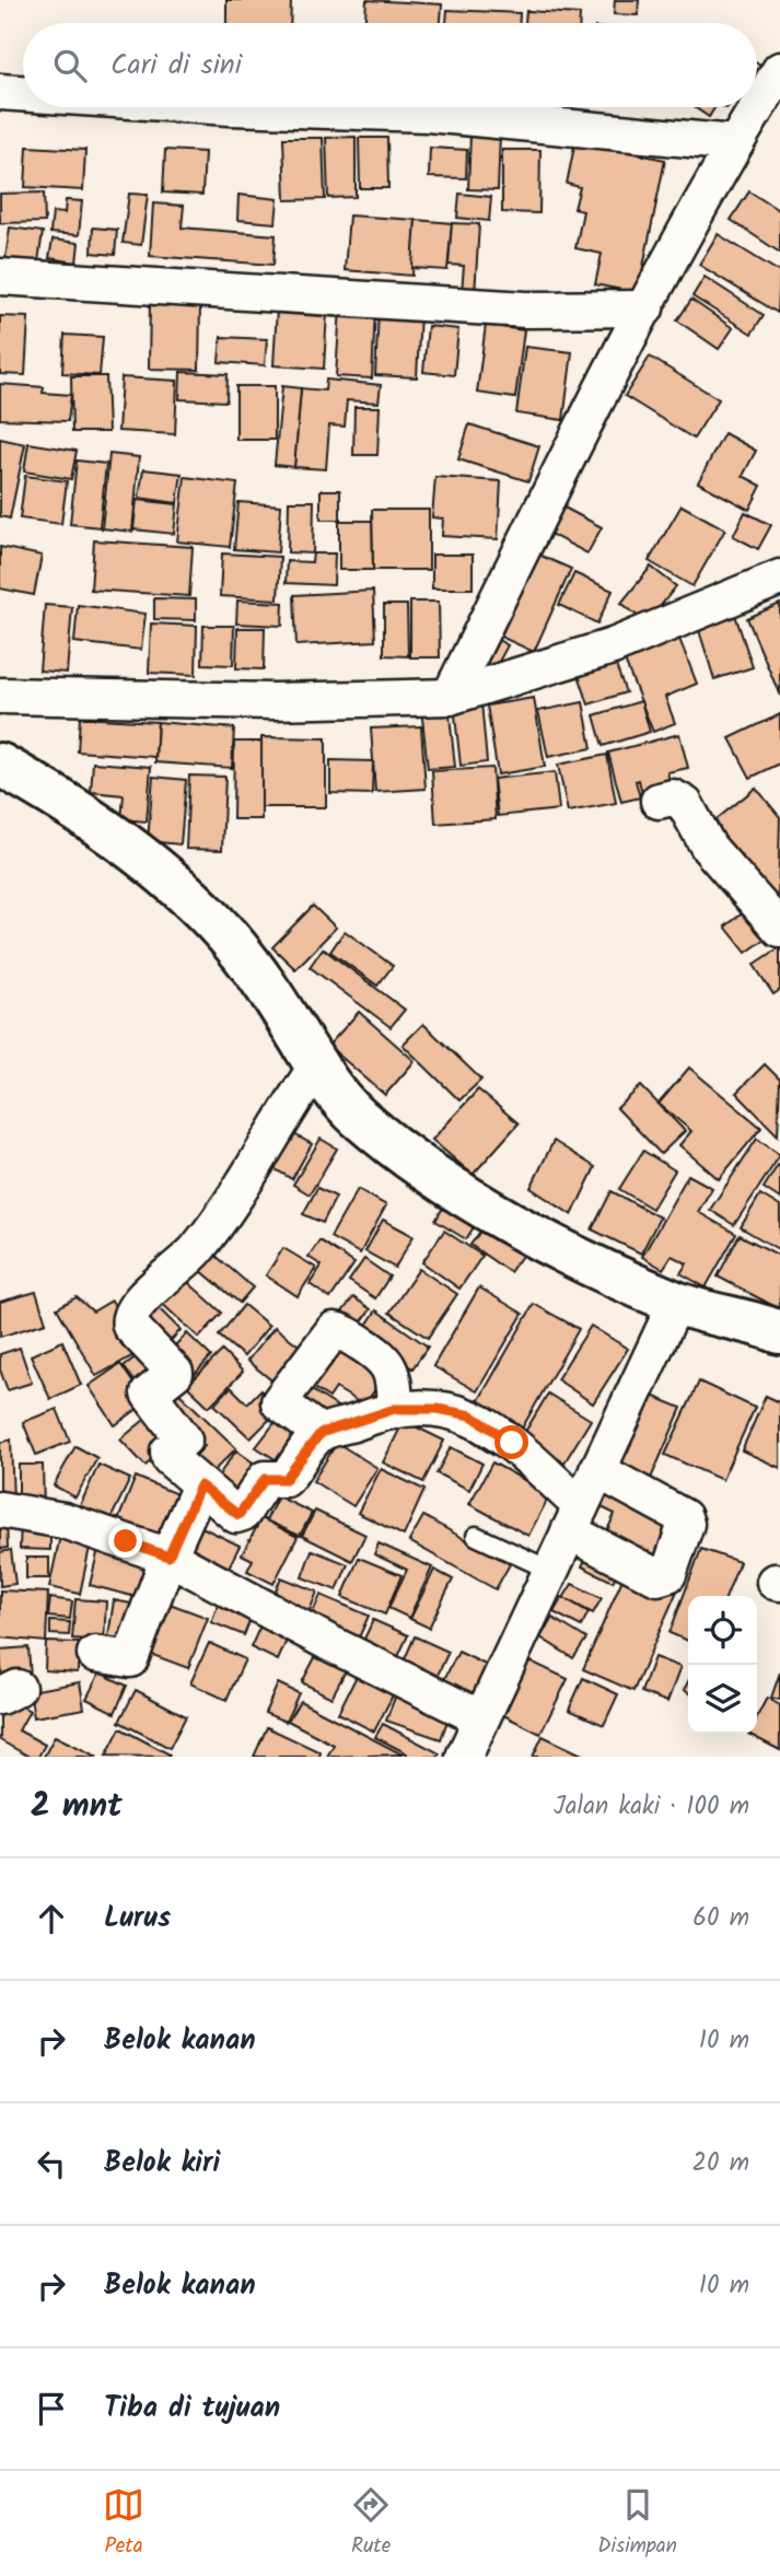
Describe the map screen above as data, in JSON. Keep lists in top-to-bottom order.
{
  "page": {
    "search": "Cari di sini",
    "heading": ["2 mnt", "Jalan kaki · 100 m"],
    "list": [
      ["Lurus", "60 m"],
      ["Belok kanan", "10 m"],
      ["Belok kiri", "20 m"],
      ["Belok kanan", "10 m"],
      "Tiba di tujuan"
    ],
    "nav": ["Peta", "Rute", "Disimpan"]
  }
}
